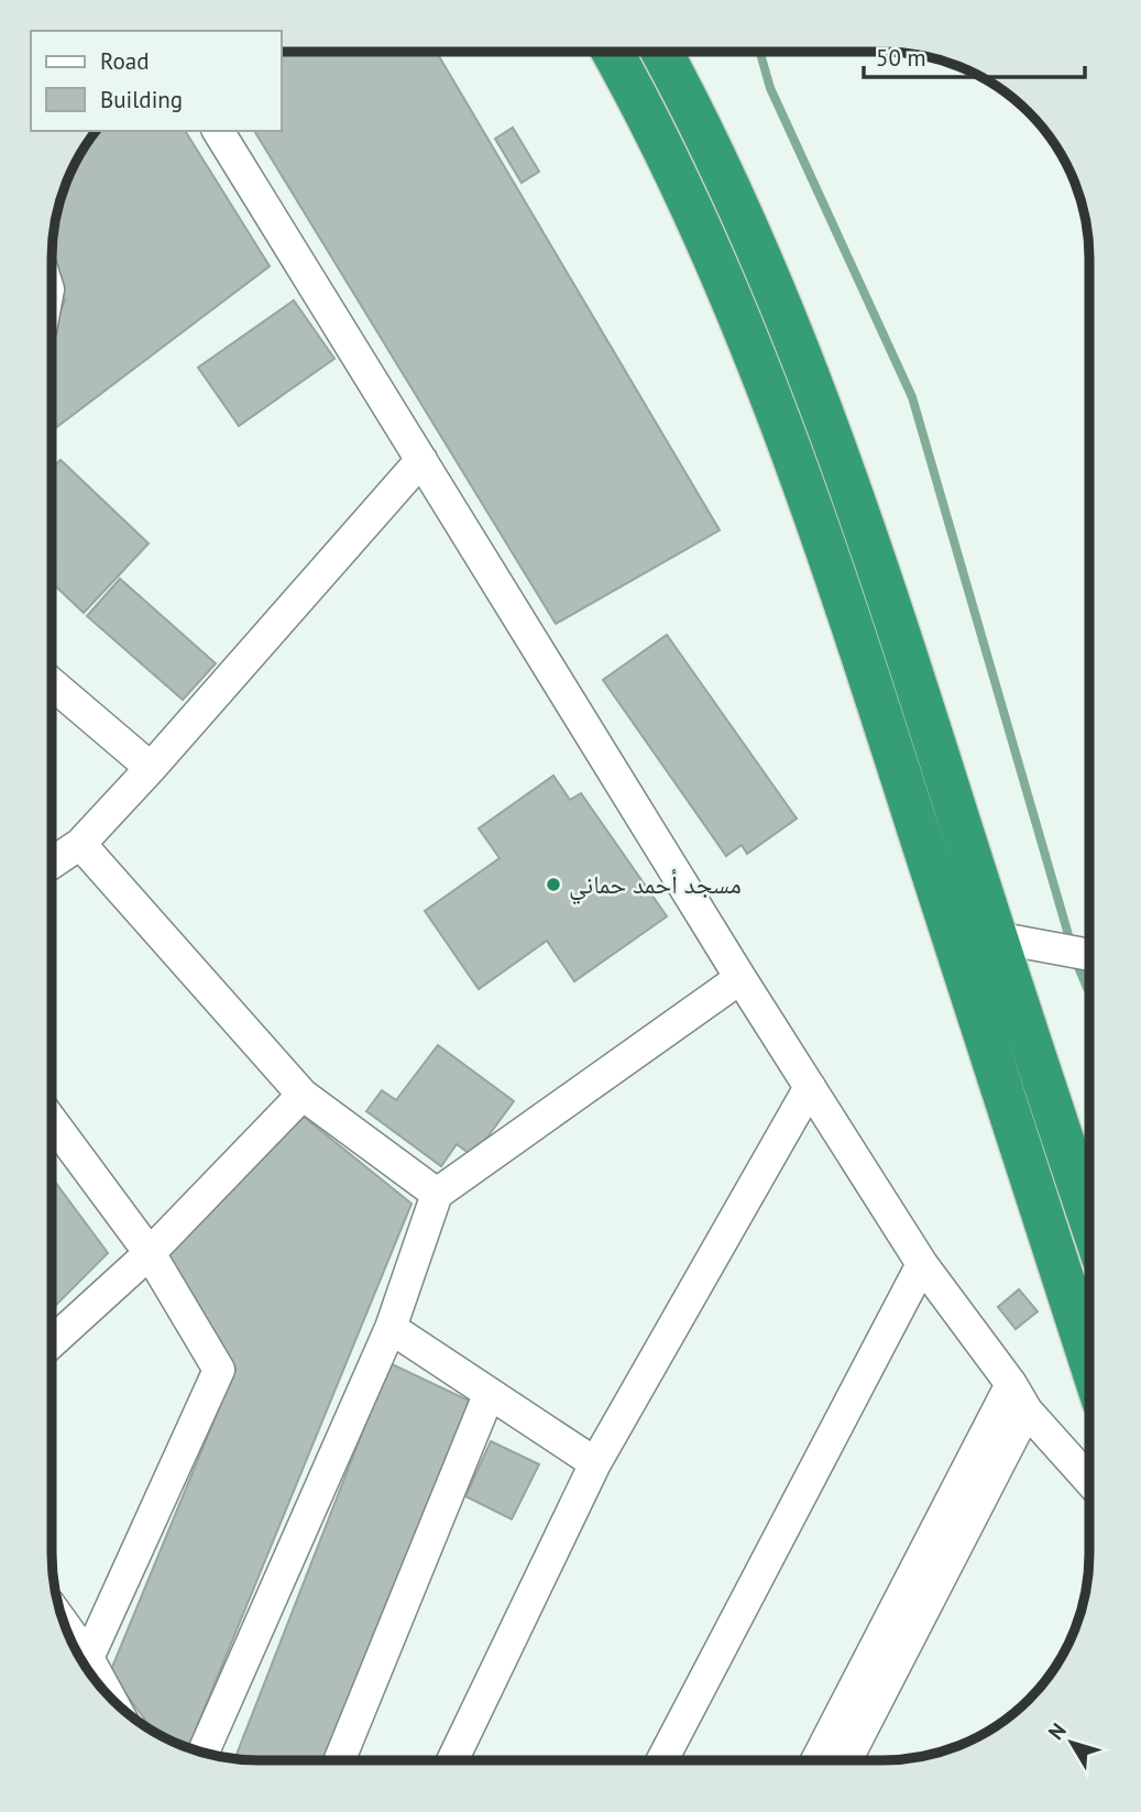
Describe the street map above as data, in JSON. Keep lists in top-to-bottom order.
{
  "places": ["مسجد أحمد حماني"],
  "legend": ["Road", "Building"],
  "scale_bar": "50 m",
  "north": "top left"
}
